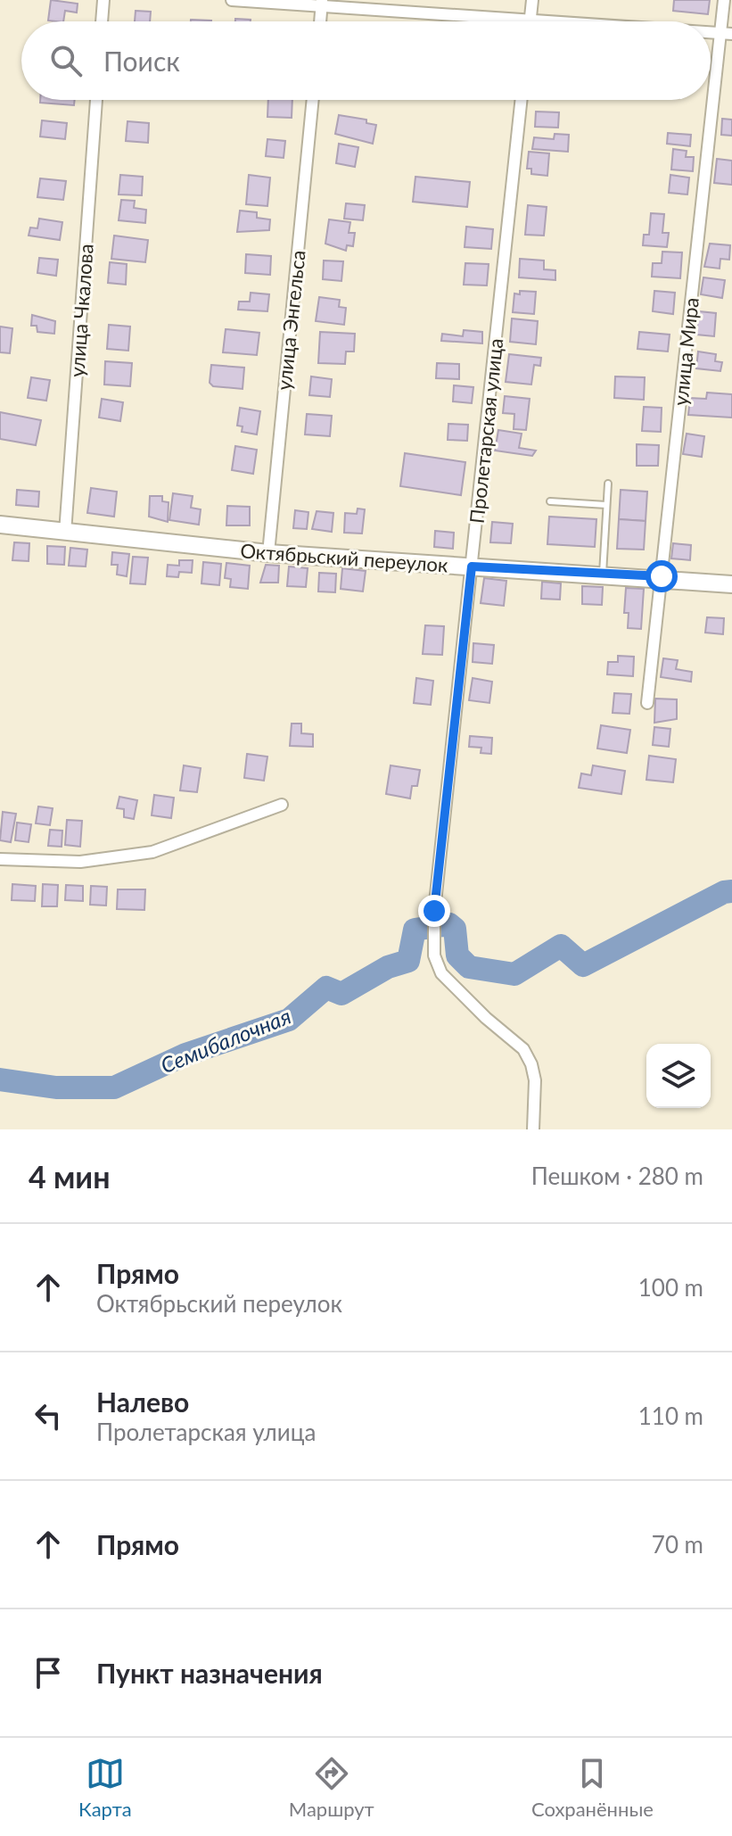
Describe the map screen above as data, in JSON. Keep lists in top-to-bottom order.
{
  "streets": {
    "street": [
      "улица Чкалова",
      "улица Энгельса",
      "улица Мира",
      "Пролетарская улица",
      "Октябрьский переулок"
    ]
  },
  "crossings": [
    ["улица Чкалова", "Октябрьский переулок"],
    ["улица Энгельса", "Октябрьский переулок"],
    ["улица Мира", "Октябрьский переулок"],
    ["Пролетарская улица", "Октябрьский переулок"]
  ],
  "water": ["Семибалочная"],
  "page": {
    "search": "Поиск",
    "heading": ["4 мин", "Пешком · 280 m"],
    "list": [
      ["Прямо", "Октябрьский переулок", "100 m"],
      ["Налево", "Пролетарская улица", "110 m"],
      ["Прямо", "70 m"],
      "Пункт назначения"
    ],
    "nav": ["Карта", "Маршрут", "Сохранённые"]
  }
}
